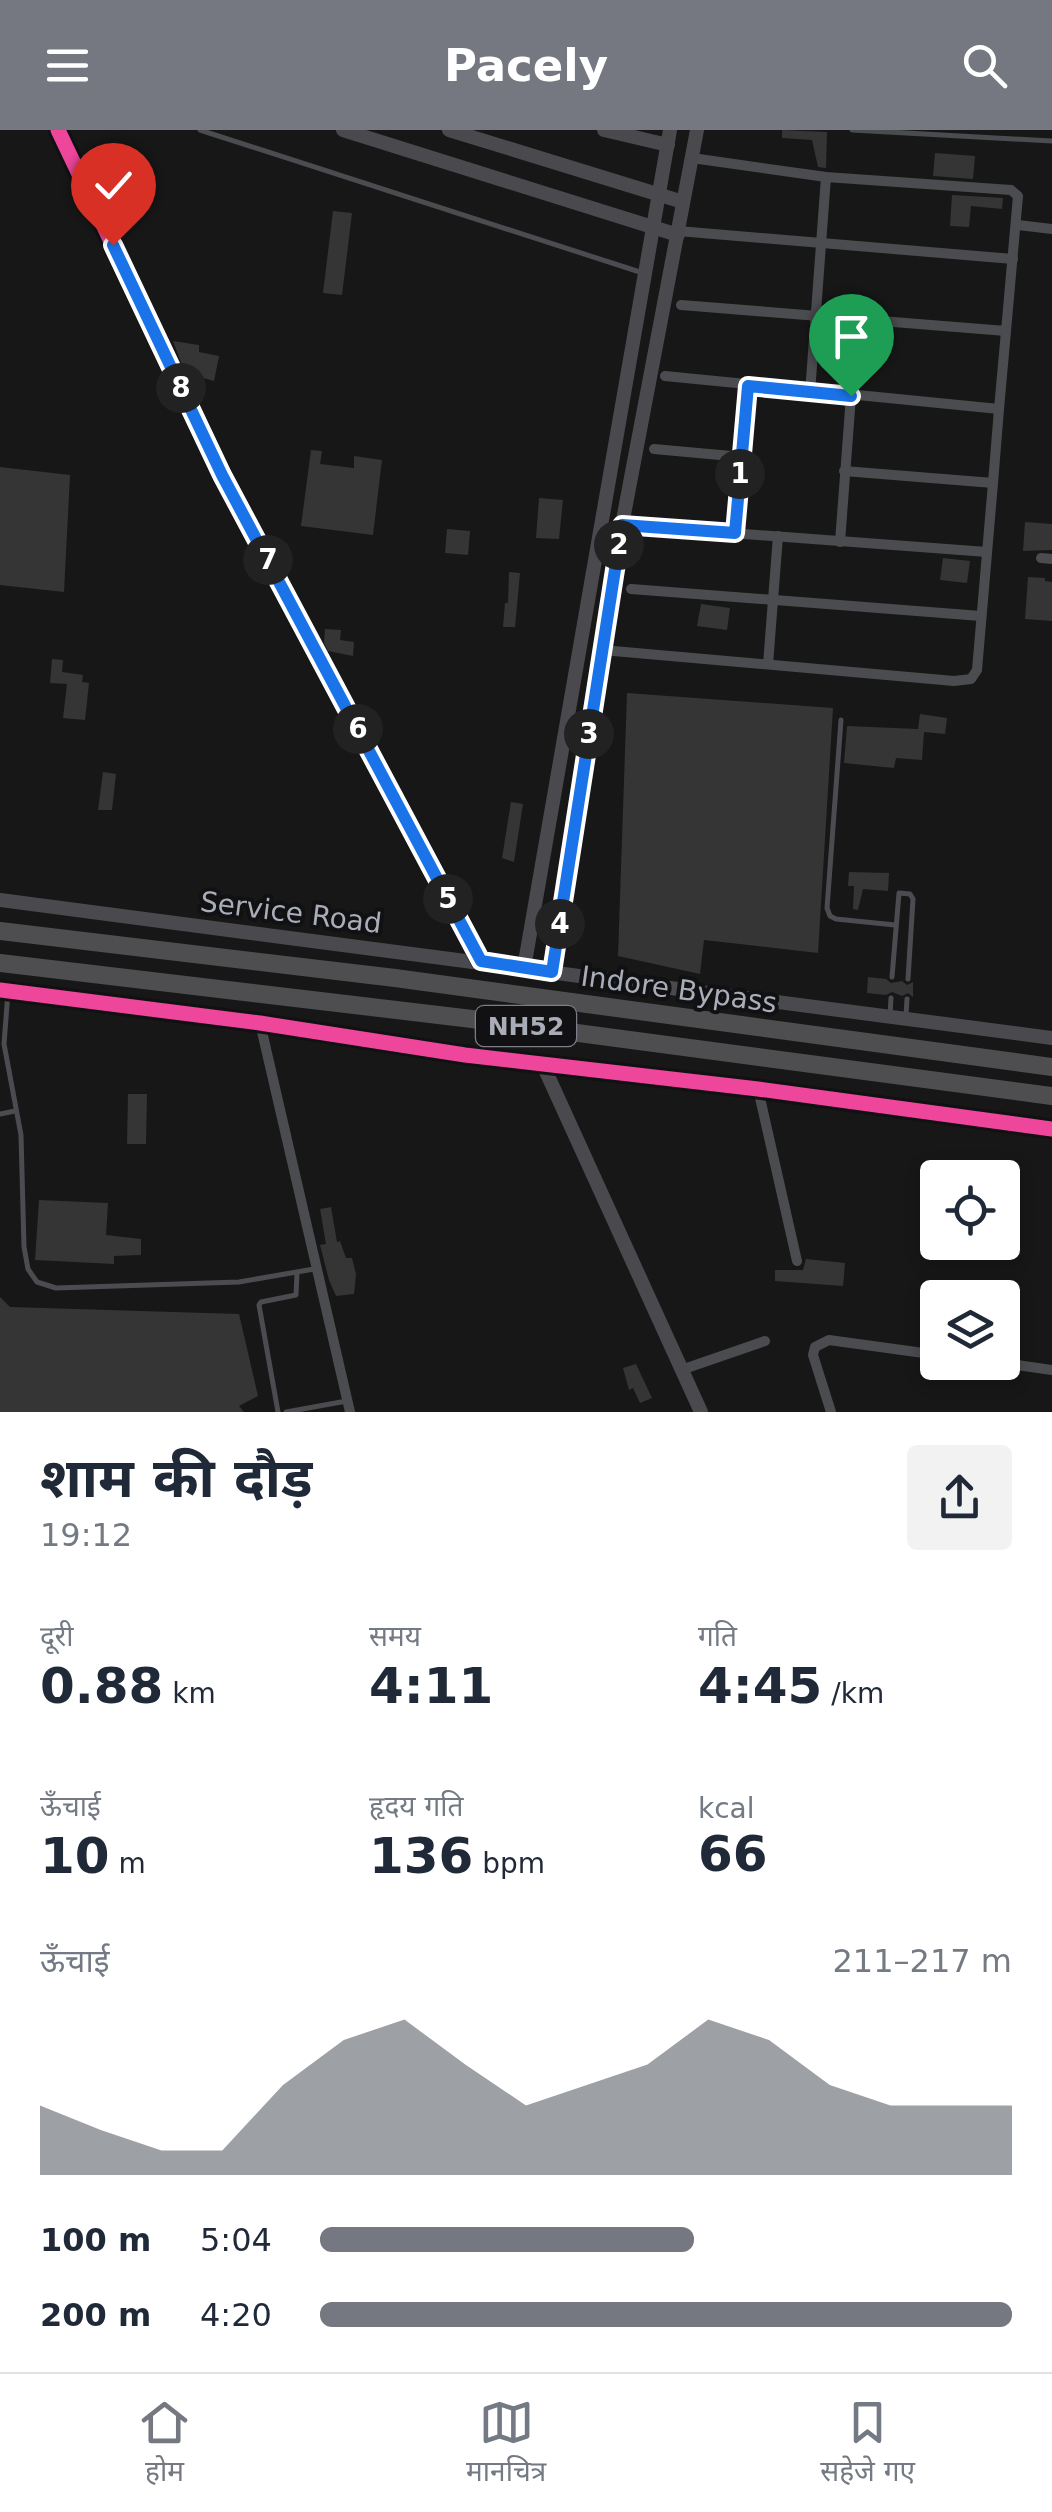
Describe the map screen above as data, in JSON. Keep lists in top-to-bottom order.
{
  "streets": {
    "highway": ["Indore Bypass", "NH52"],
    "street": ["Service Road"]
  },
  "page": {
    "header": "Pacely",
    "pins": [
      "8",
      "1",
      "2",
      "7",
      "6",
      "3",
      "5",
      "4"
    ],
    "heading": ["शाम की दौड़", "19:12"],
    "stats": [
      ["दूरी", "0.88 km"],
      ["समय", "4:11"],
      ["गति", "4:45 /km"],
      ["ऊँचाई", "10 m"],
      ["हृदय गति", "136 bpm"],
      ["kcal", "66"]
    ],
    "chart": ["ऊँचाई", "211–217 m"],
    "list": [
      {
        "name": "100 m",
        "note": "5:04"
      },
      {
        "name": "200 m",
        "note": "4:20"
      }
    ],
    "tabs": ["होम", "मानचित्र", "सहेजे गए"]
  }
}
